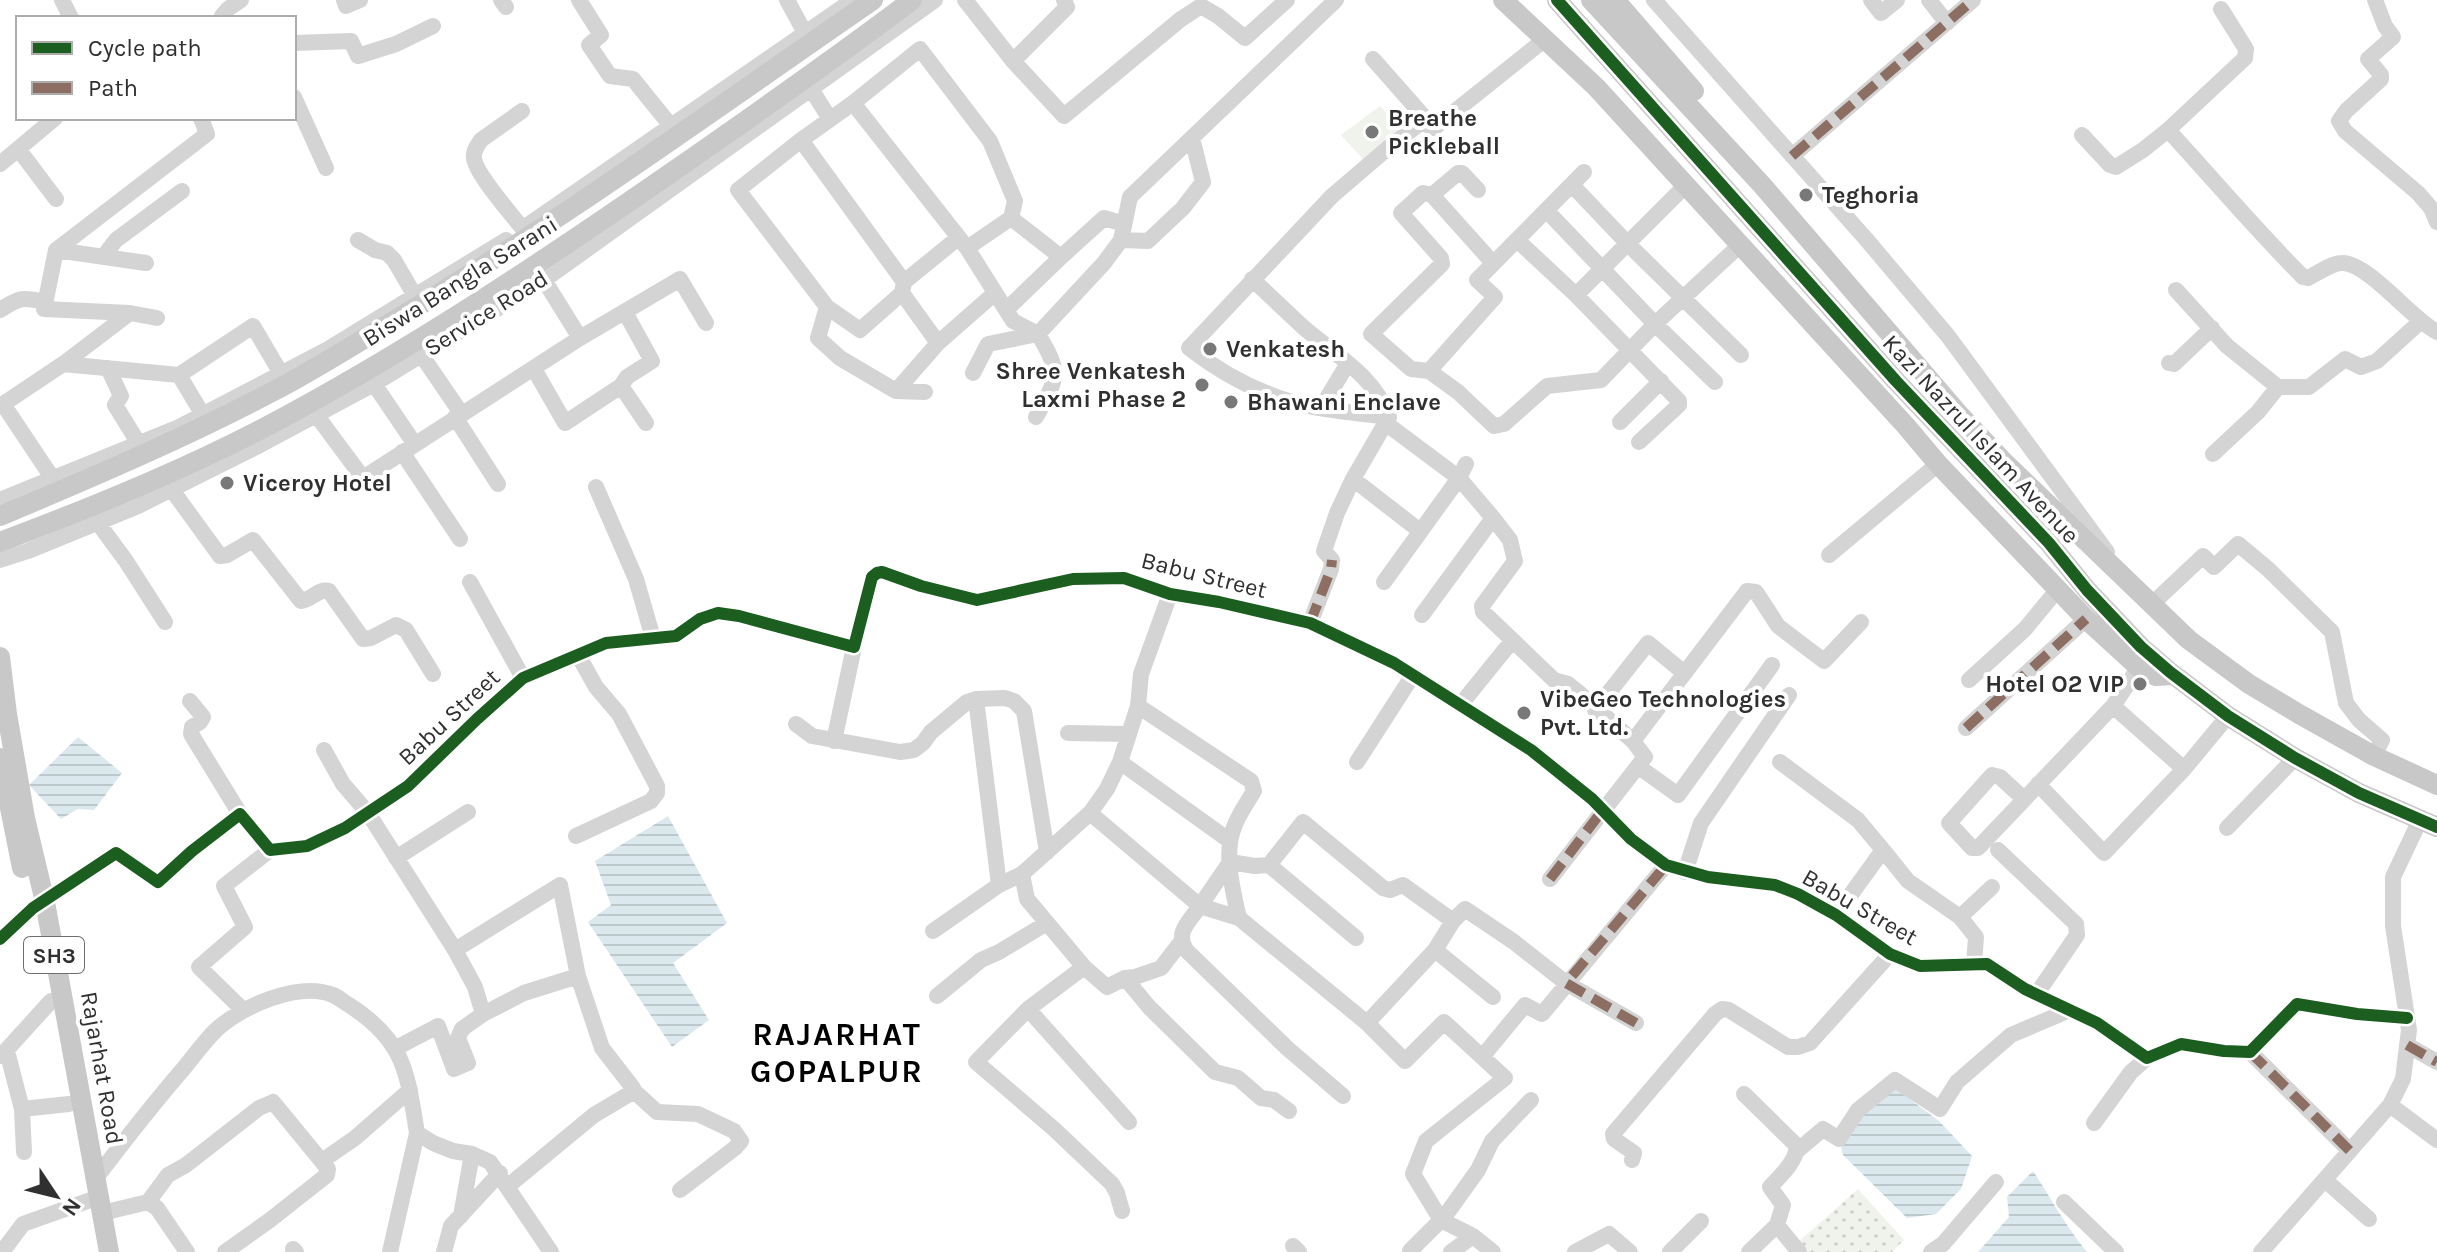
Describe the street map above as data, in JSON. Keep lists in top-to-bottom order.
{
  "streets": {
    "main road": [
      "Biswa Bangla Sarani",
      "Kazi Nazrul Islam Avenue",
      "SH3",
      "Rajarhat Road"
    ],
    "street": ["Service Road", "Babu Street"]
  },
  "crossings": [
    ["Biswa Bangla Sarani", "Service Road"]
  ],
  "districts": ["RAJARHAT GOPALPUR"],
  "places": [
    "Breathe Pickleball",
    "Teghoria",
    "Venkatesh",
    "Shree Venkatesh Laxmi Phase 2",
    "Bhawani Enclave",
    "Viceroy Hotel",
    "Hotel O2 VIP",
    "VibeGeo Technologies Pvt. Ltd."
  ],
  "legend": ["Cycle path", "Path"],
  "north": "bottom right"
}
